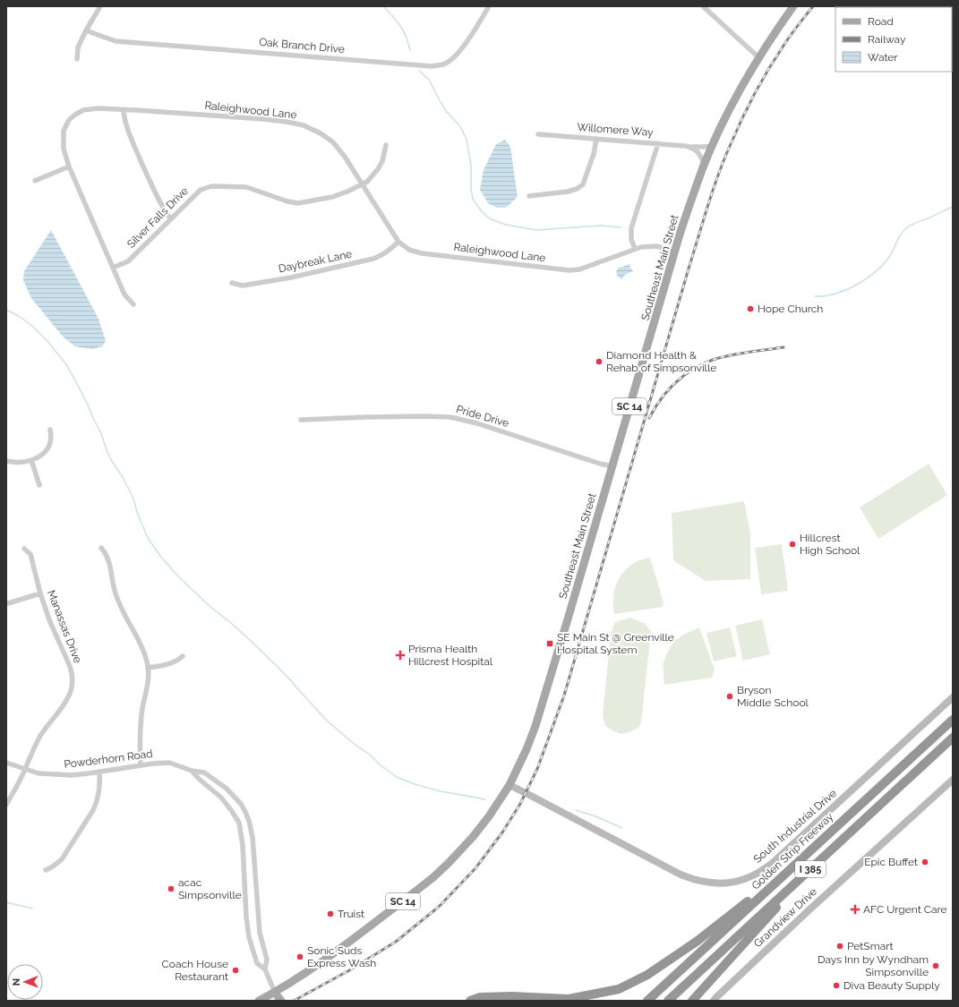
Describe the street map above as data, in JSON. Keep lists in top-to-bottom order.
{
  "streets": {
    "highway": ["Golden Strip Freeway", "I 385"],
    "main road": ["Southeast Main Street", "SC 14"],
    "street": [
      "Oak Branch Drive",
      "Raleighwood Lane",
      "Willomere Way",
      "Silver Falls Drive",
      "Daybreak Lane",
      "Pride Drive",
      "Manassas Drive",
      "Powderhorn Road",
      "South Industrial Drive",
      "Grandview Drive"
    ]
  },
  "crossings": [
    ["Raleighwood Lane", "Silver Falls Drive"],
    ["Raleighwood Lane", "Daybreak Lane"],
    ["Raleighwood Lane", "Southeast Main Street"],
    ["Willomere Way", "Southeast Main Street"],
    ["Southeast Main Street", "Pride Drive"],
    ["Southeast Main Street", "Powderhorn Road"],
    ["Southeast Main Street", "South Industrial Drive"],
    ["Manassas Drive", "Powderhorn Road"]
  ],
  "places": {
    "other": [
      "Hope Church",
      "Diamond Health & Rehab of Simpsonville",
      "Hillcrest High School",
      "Bryson Middle School",
      "Epic Buffet",
      "acac Simpsonville",
      "Truist",
      "PetSmart",
      "Sonic Suds Express Wash",
      "Days Inn by Wyndham Simpsonville",
      "Coach House Restaurant",
      "Diva Beauty Supply"
    ],
    "transit": ["SE Main St @ Greenville Hospital System"],
    "health": ["Prisma Health Hillcrest Hospital", "AFC Urgent Care"]
  },
  "legend": ["Road", "Railway", "Water"],
  "north": "left"
}
